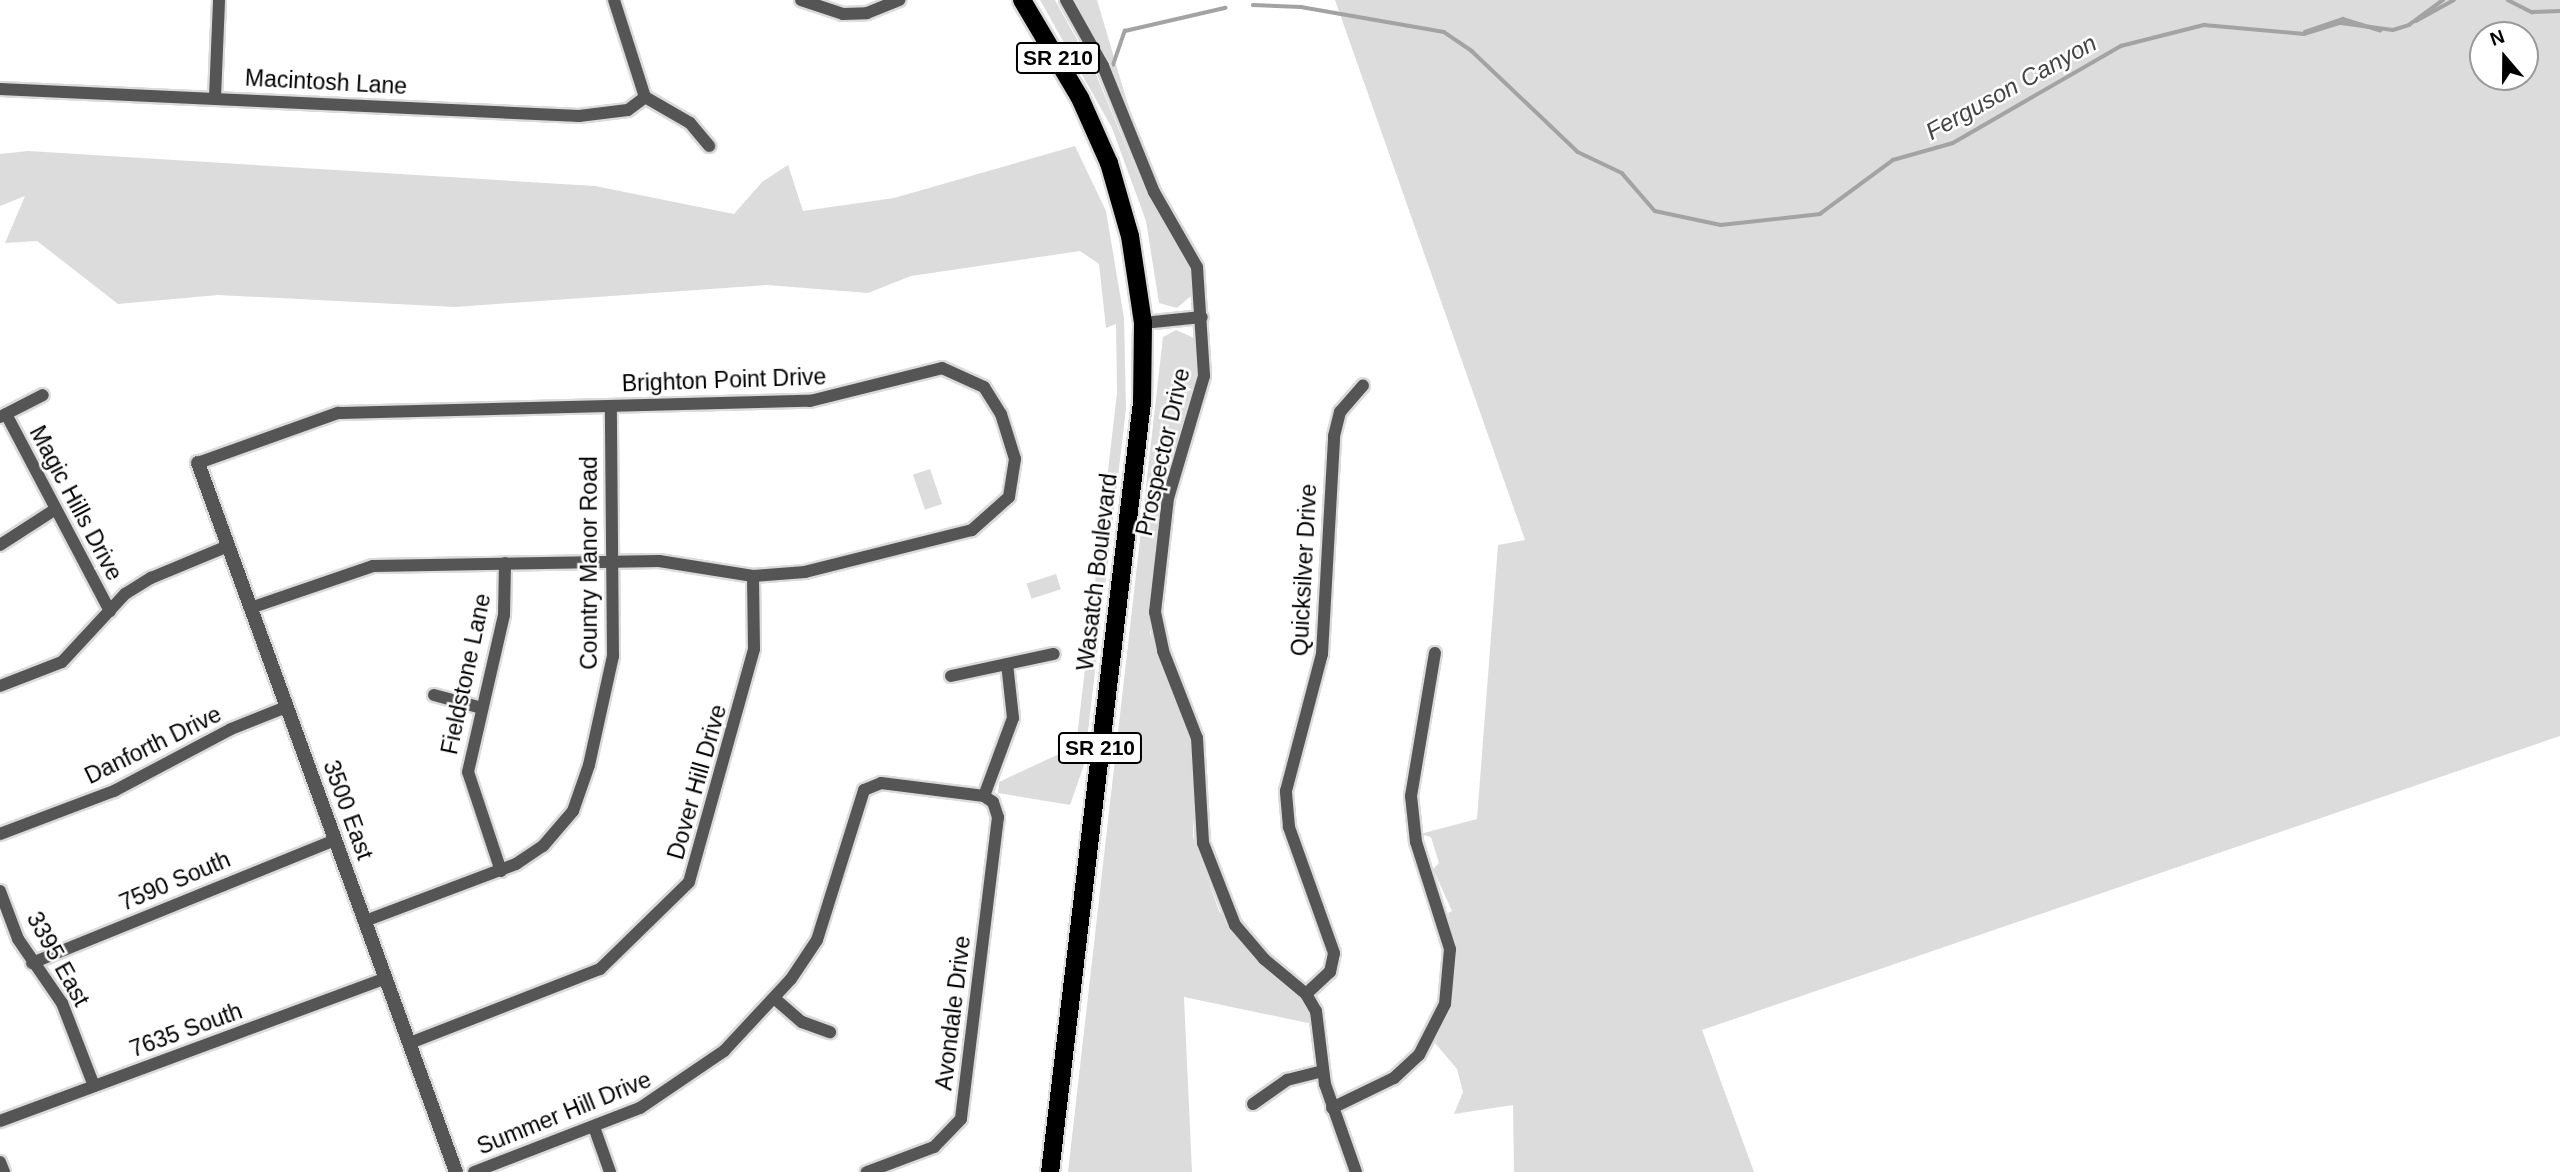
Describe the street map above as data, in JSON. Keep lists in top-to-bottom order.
{
  "streets": {
    "main road": ["SR 210", "Wasatch Boulevard"],
    "street": [
      "Macintosh Lane",
      "Brighton Point Drive",
      "Prospector Drive",
      "Magic Hills Drive",
      "Country Manor Road",
      "Quicksilver Drive",
      "Fieldstone Lane",
      "Danforth Drive",
      "Dover Hill Drive",
      "3500 East",
      "7590 South",
      "3395 East",
      "Avondale Drive",
      "7635 South",
      "Summer Hill Drive"
    ]
  },
  "crossings": [
    ["Brighton Point Drive", "Country Manor Road"],
    ["Brighton Point Drive", "Fieldstone Lane"],
    ["Brighton Point Drive", "Dover Hill Drive"],
    ["Brighton Point Drive", "3500 East"],
    ["Prospector Drive", "Quicksilver Drive"],
    ["Country Manor Road", "Fieldstone Lane"],
    ["Country Manor Road", "3500 East"],
    ["Danforth Drive", "3500 East"],
    ["Dover Hill Drive", "3500 East"],
    ["3500 East", "7590 South"],
    ["3500 East", "7635 South"],
    ["7590 South", "3395 East"],
    ["3395 East", "7635 South"],
    ["Avondale Drive", "Summer Hill Drive"]
  ],
  "water": ["Ferguson Canyon"],
  "north": "top"
}
